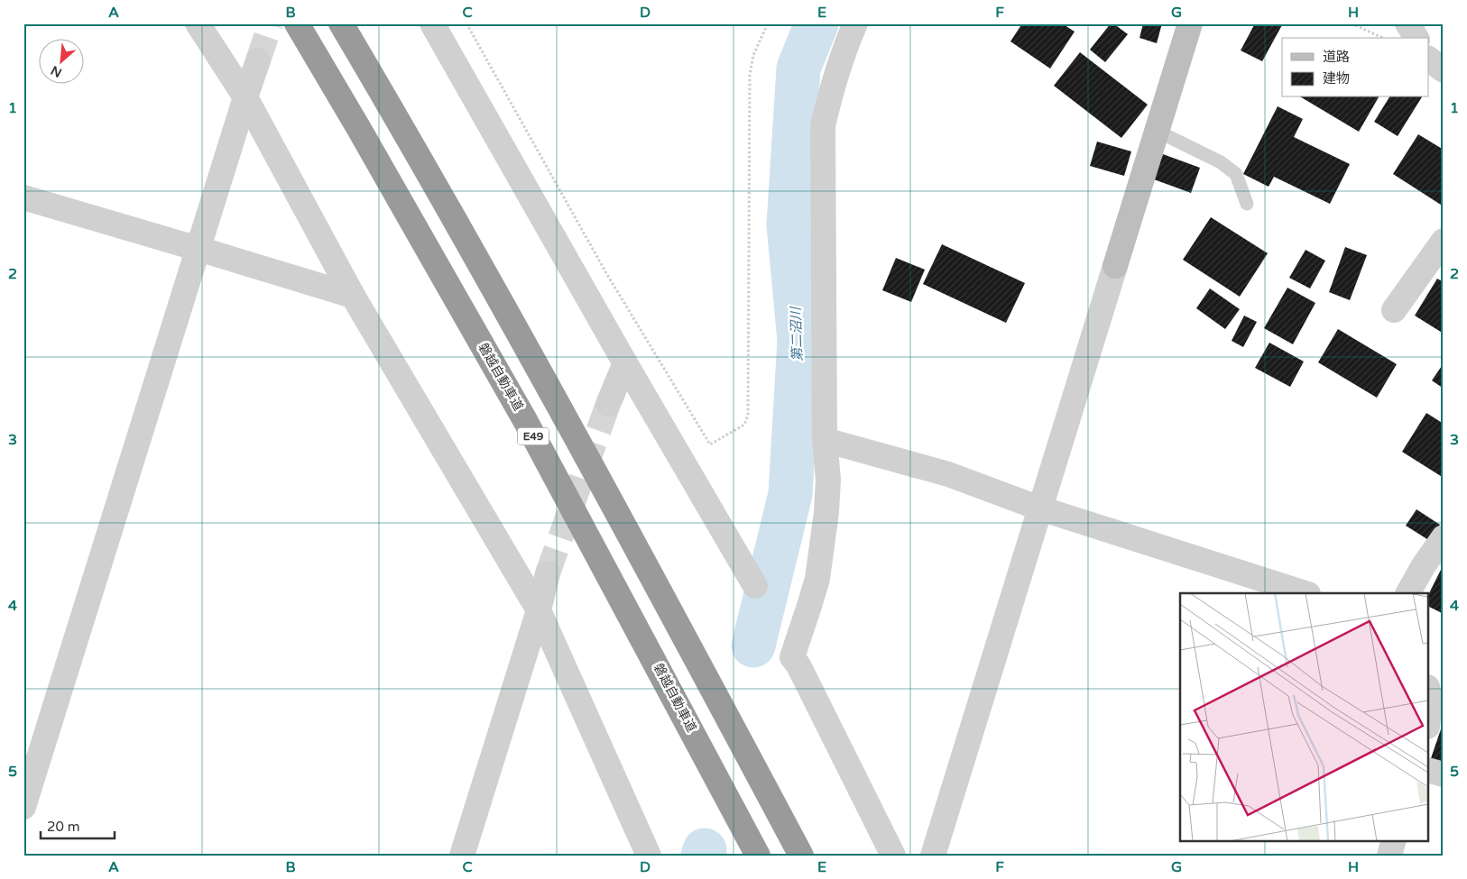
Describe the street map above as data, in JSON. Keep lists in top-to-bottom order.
{
  "streets": {
    "highway": ["磐越自動車道", "E49"]
  },
  "water": ["第二沼川"],
  "legend": ["道路", "建物"],
  "scale_bar": "20 m",
  "north": "bottom left",
  "grid": {
    "columns": [
      "A",
      "B",
      "C",
      "D",
      "E",
      "F",
      "G",
      "H"
    ],
    "rows": [
      "1",
      "2",
      "3",
      "4",
      "5"
    ]
  }
}
